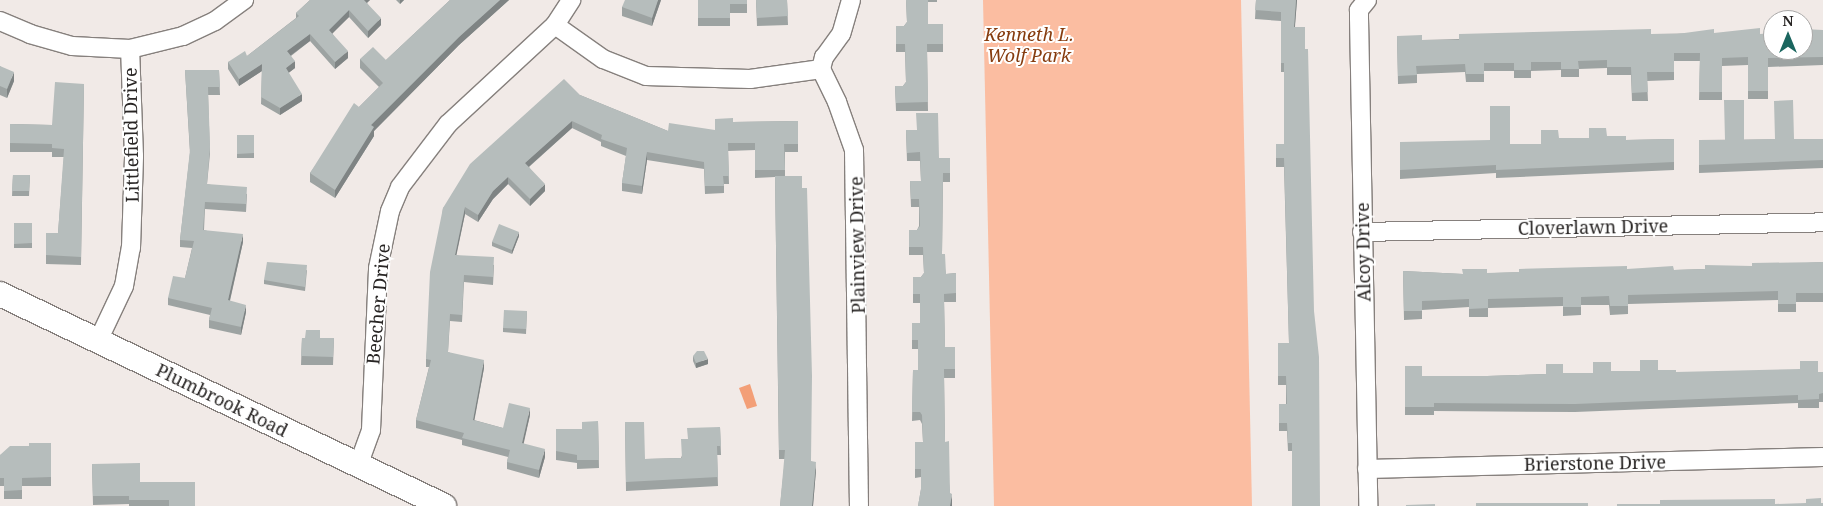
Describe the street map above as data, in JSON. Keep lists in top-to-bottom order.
{
  "streets": {
    "street": [
      "Littlefield Drive",
      "Cloverlawn Drive",
      "Plainview Drive",
      "Alcoy Drive",
      "Beecher Drive",
      "Plumbrook Road",
      "Brierstone Drive"
    ]
  },
  "crossings": [
    ["Littlefield Drive", "Plumbrook Road"],
    ["Cloverlawn Drive", "Alcoy Drive"],
    ["Alcoy Drive", "Brierstone Drive"],
    ["Beecher Drive", "Plumbrook Road"]
  ],
  "parks": ["Kenneth L. Wolf Park"],
  "north": "top"
}
